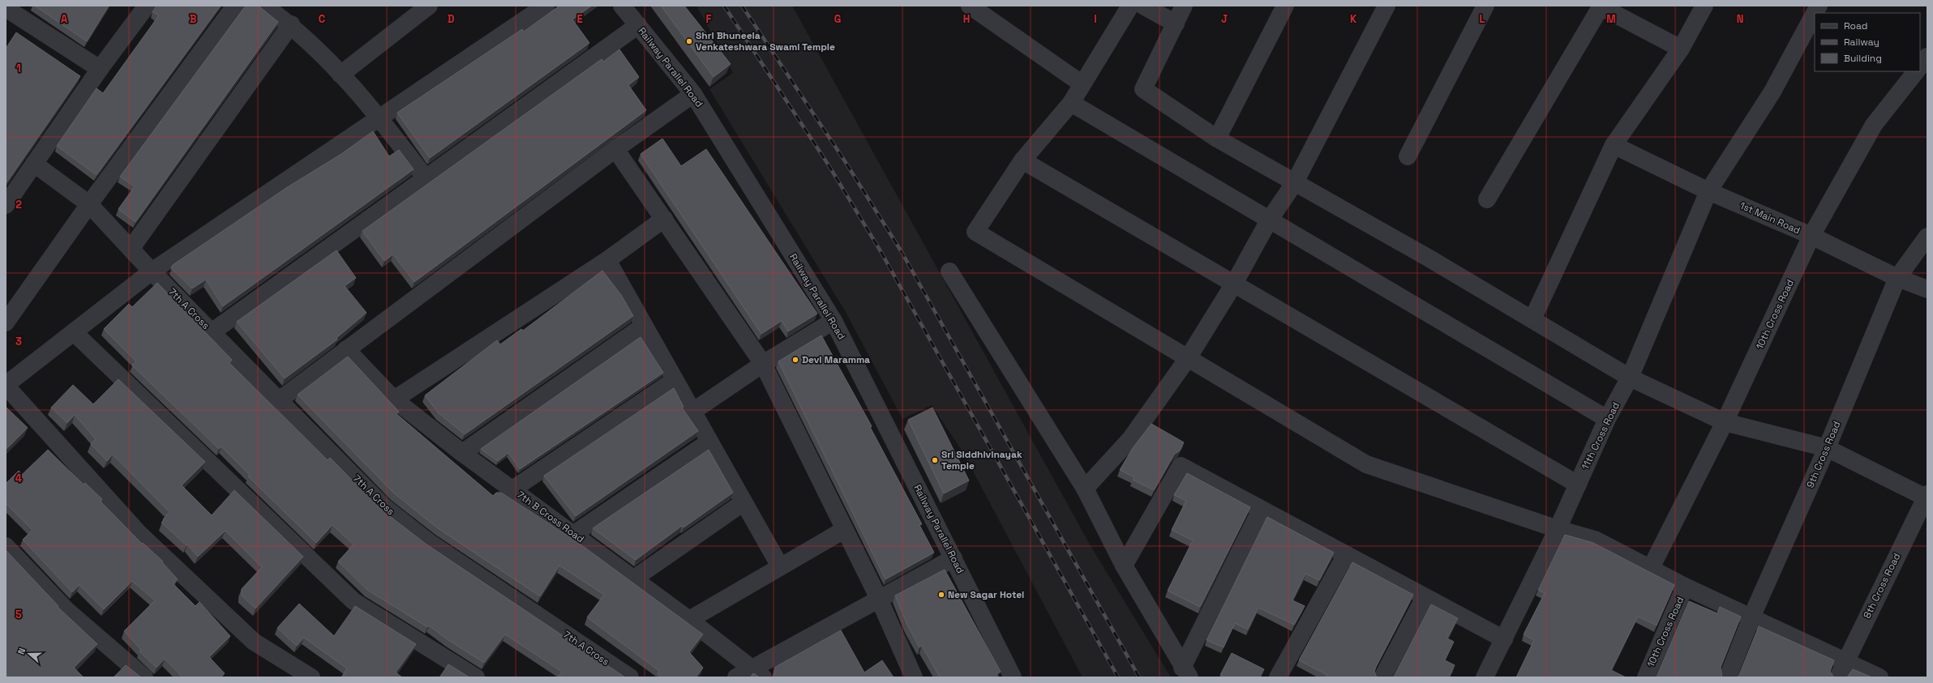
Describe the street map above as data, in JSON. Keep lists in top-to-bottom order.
{
  "streets": {
    "street": [
      "Railway Parallel Road",
      "1st Main Road",
      "7th A Cross",
      "10th Cross Road",
      "11th Cross Road",
      "9th Cross Road",
      "7th B Cross Road",
      "8th Cross Road"
    ]
  },
  "crossings": [
    ["1st Main Road", "10th Cross Road"],
    ["1st Main Road", "11th Cross Road"],
    ["1st Main Road", "9th Cross Road"]
  ],
  "places": [
    "Shri Bhuneela Venkateshwara Swami Temple",
    "Devi Maramma",
    "Sri Siddhivinayak Temple",
    "New Sagar Hotel"
  ],
  "legend": ["Road", "Railway", "Building"],
  "north": "left",
  "grid": {
    "columns": [
      "A",
      "B",
      "C",
      "D",
      "E",
      "F",
      "G",
      "H",
      "I",
      "J",
      "K",
      "L",
      "M",
      "N"
    ],
    "rows": [
      "1",
      "2",
      "3",
      "4",
      "5"
    ]
  }
}
